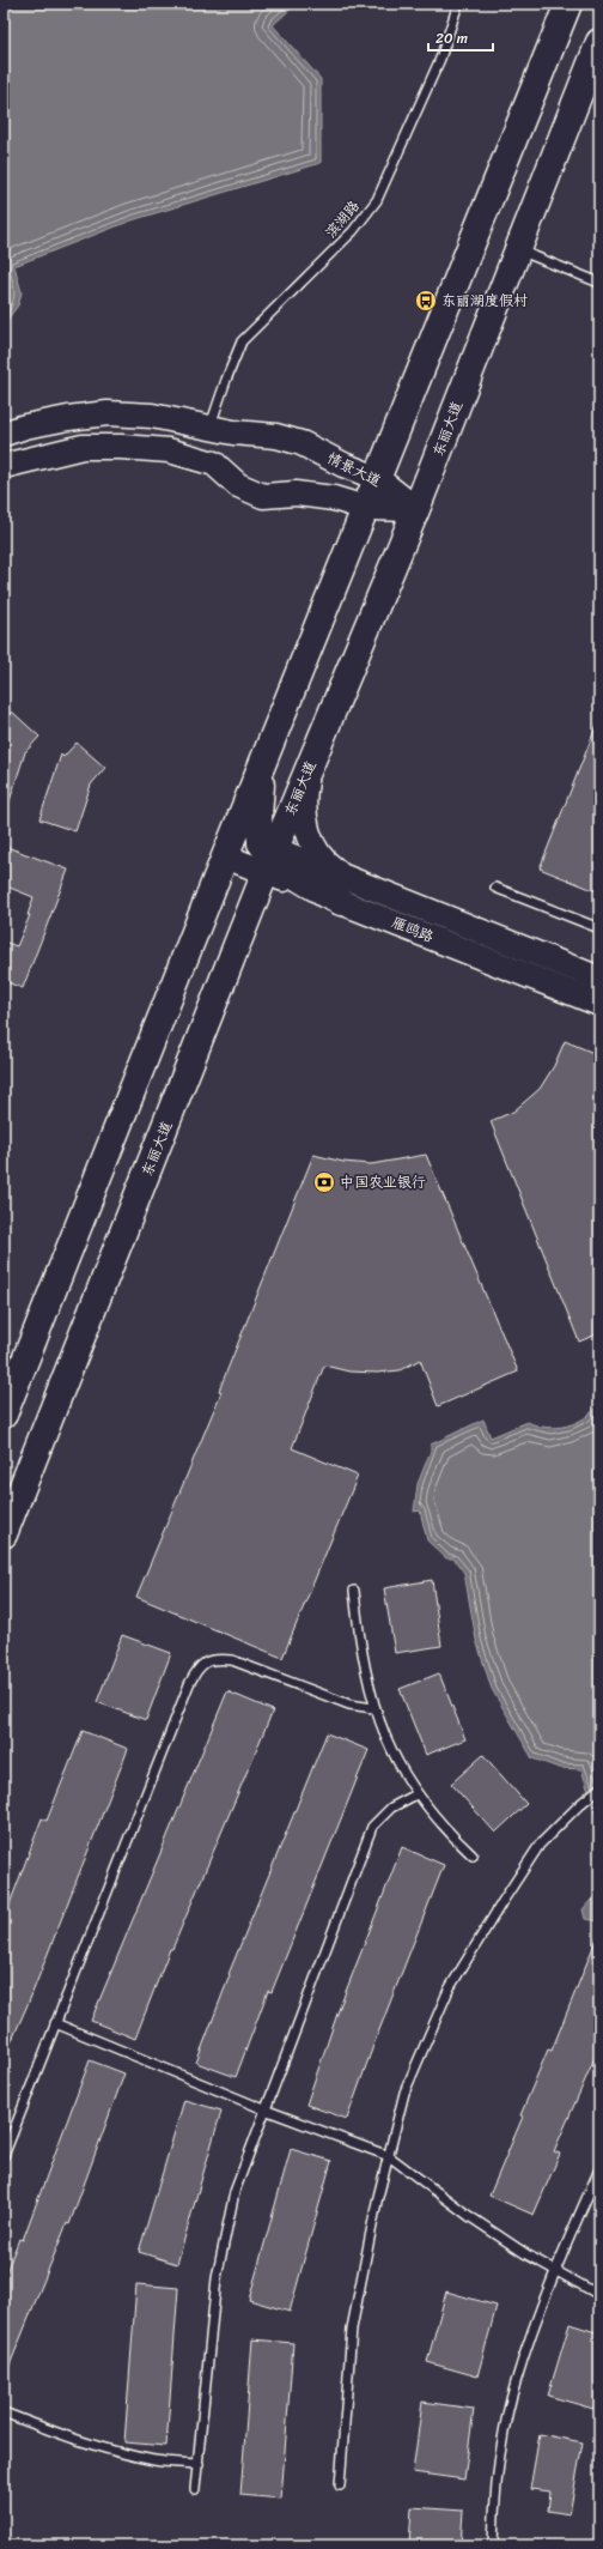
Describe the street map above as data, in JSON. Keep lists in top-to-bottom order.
{
  "streets": {
    "highway": ["东丽大道"],
    "street": ["情景大道", "雁鸥路"],
    "lane": ["滨湖路"]
  },
  "crossings": [
    ["滨湖路", "情景大道"],
    ["东丽大道", "情景大道"]
  ],
  "places": {
    "bus stop": ["东丽湖度假村"],
    "bank": ["中国农业银行"]
  },
  "scale_bar": "20 m"
}
